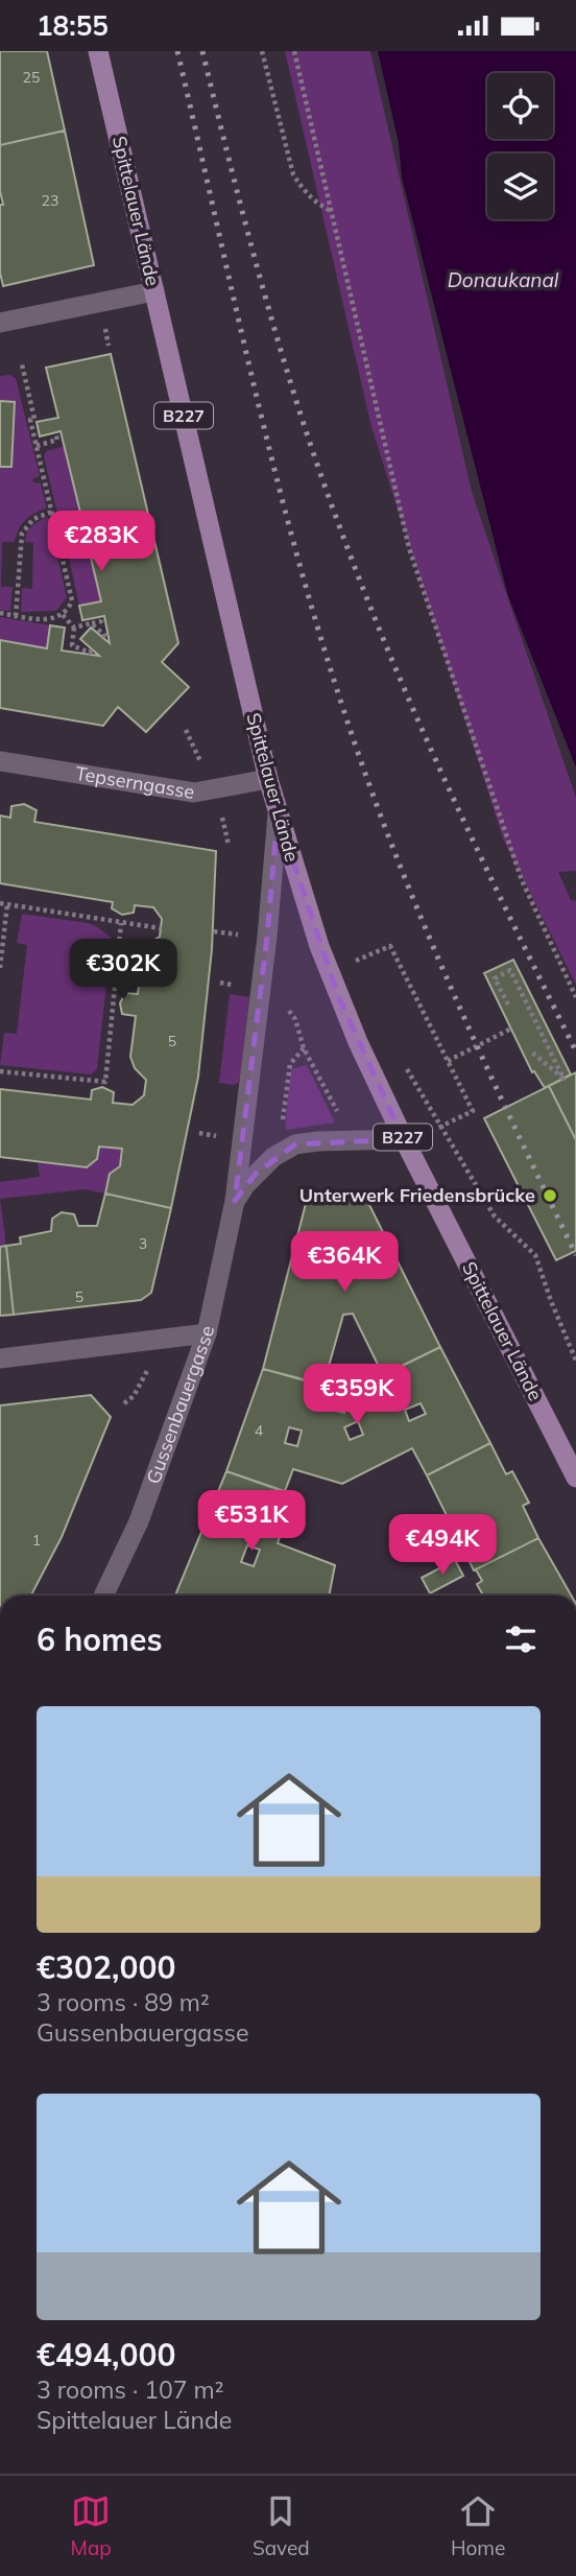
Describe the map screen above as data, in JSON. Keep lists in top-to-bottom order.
{
  "streets": {
    "main road": ["Spittelauer Lände", "B227"],
    "street": ["Tepserngasse", "Gussenbauergasse"]
  },
  "crossings": [
    ["Spittelauer Lände", "Tepserngasse"],
    ["Spittelauer Lände", "Gussenbauergasse"]
  ],
  "water": ["Donaukanal"],
  "places": ["Unterwerk Friedensbrücke"],
  "house_numbers": [
    "25",
    "23",
    "5",
    "3",
    "5",
    "4",
    "1"
  ],
  "page": {
    "status": "18:55",
    "price": [
      "€283K",
      "€302K",
      "€364K",
      "€359K",
      "€531K",
      "€494K"
    ],
    "heading": "6 homes",
    "list": [
      {
        "name": "€302,000",
        "note": "3 rooms · 89 m² · Gussenbauergasse"
      },
      {
        "name": "€494,000",
        "note": "3 rooms · 107 m² · Spittelauer Lände"
      }
    ],
    "tabs": ["Map", "Saved", "Home"]
  }
}
